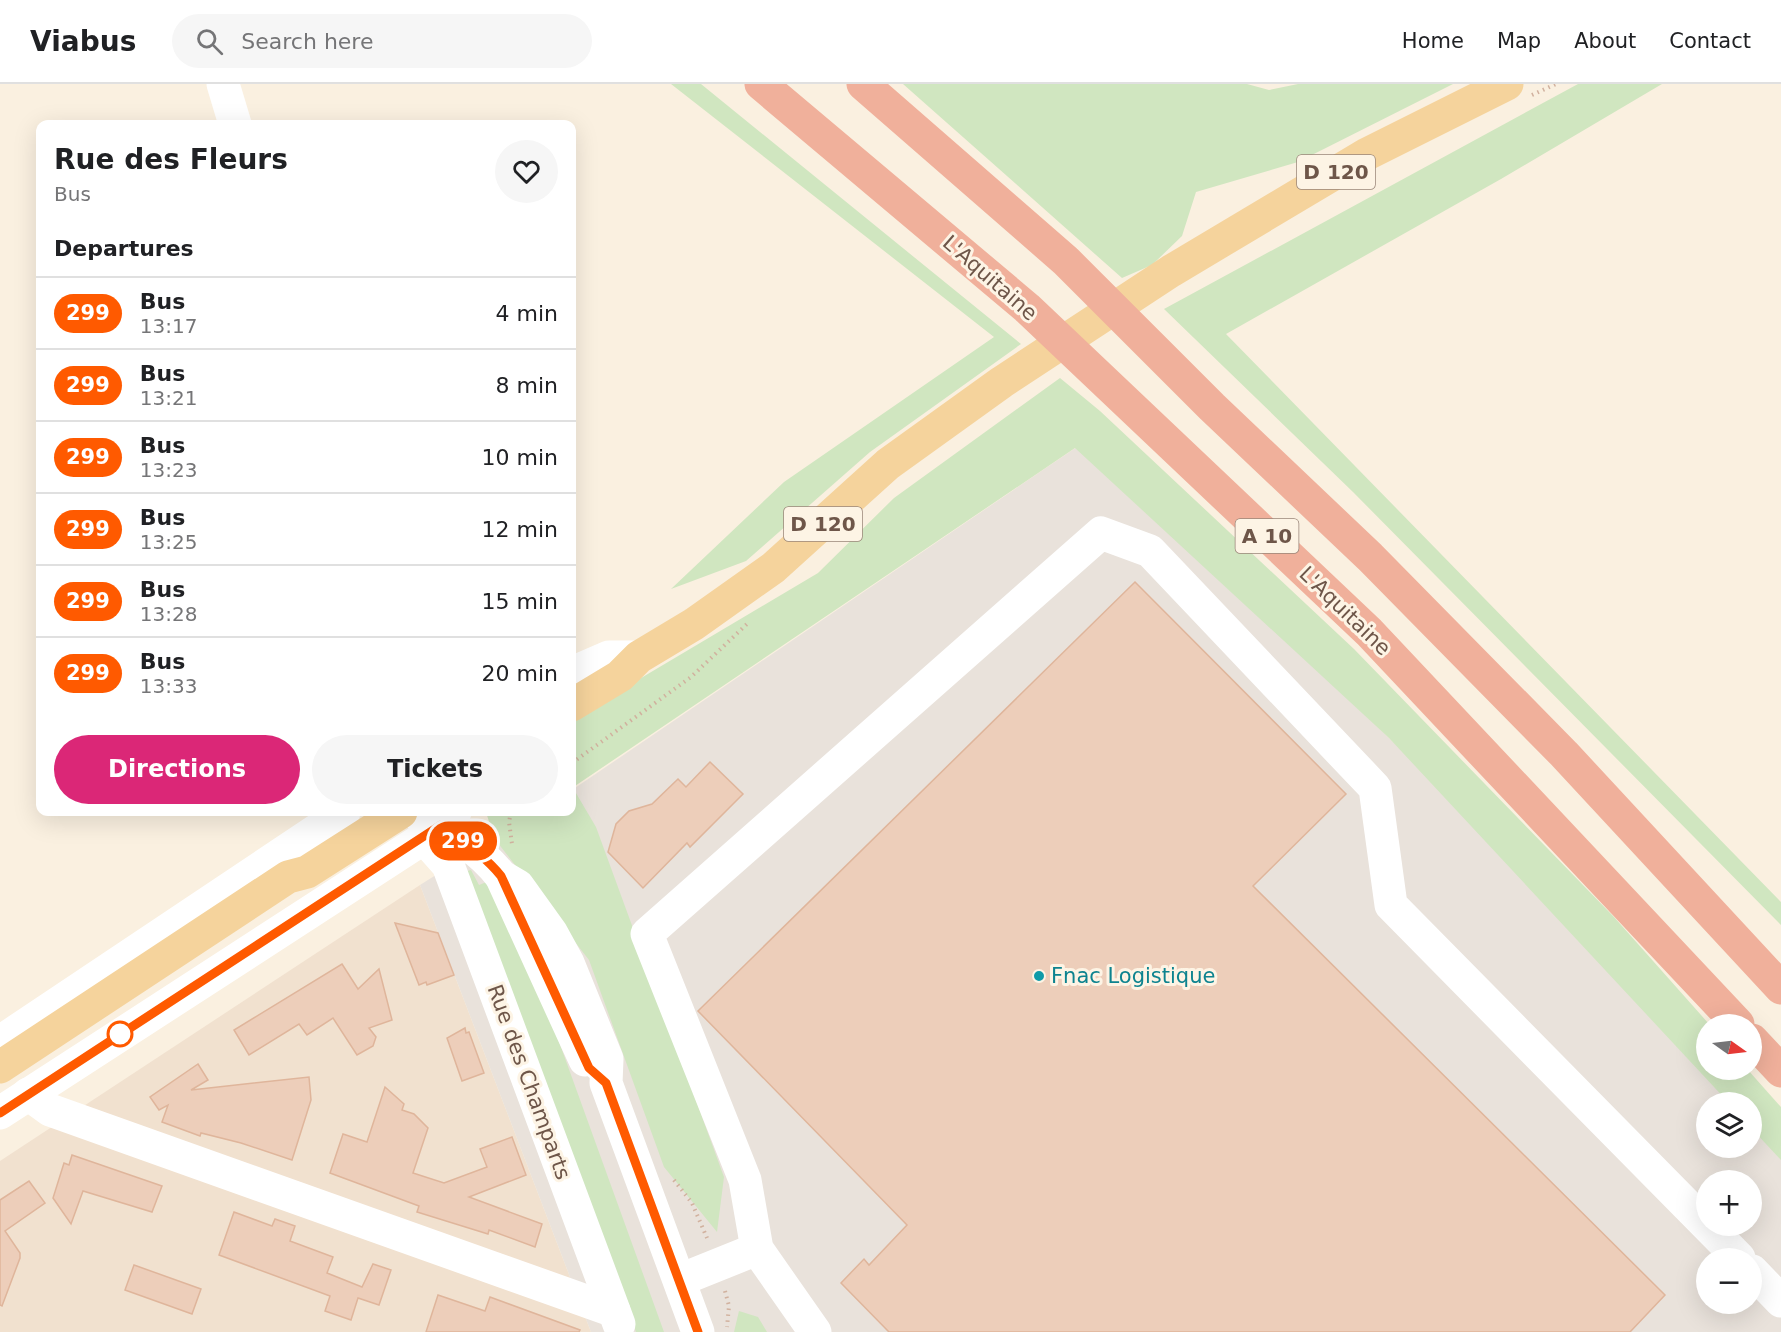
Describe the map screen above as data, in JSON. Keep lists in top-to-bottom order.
{
  "streets": {
    "highway": ["L'Aquitaine", "A 10"],
    "main road": ["D 120"],
    "street": ["Rue des Champarts"]
  },
  "places": ["Fnac Logistique"],
  "lines": ["bus line 299"],
  "north": "right",
  "page": {
    "header": "Viabus",
    "search": "Search here",
    "nav": [
      "Home",
      "Map",
      "About",
      "Contact"
    ],
    "on_map": "299",
    "heading": [
      ["Rue des Fleurs", "Bus"],
      "Departures"
    ],
    "list": [
      {
        "mark": "299",
        "name": "Bus",
        "note": "13:17",
        "value": "4 min"
      },
      {
        "mark": "299",
        "name": "Bus",
        "note": "13:21",
        "value": "8 min"
      },
      {
        "mark": "299",
        "name": "Bus",
        "note": "13:23",
        "value": "10 min"
      },
      {
        "mark": "299",
        "name": "Bus",
        "note": "13:25",
        "value": "12 min"
      },
      {
        "mark": "299",
        "name": "Bus",
        "note": "13:28",
        "value": "15 min"
      },
      {
        "mark": "299",
        "name": "Bus",
        "note": "13:33",
        "value": "20 min"
      }
    ],
    "buttons": ["Directions", "Tickets"],
    "map_buttons": ["+", "−"]
  }
}
